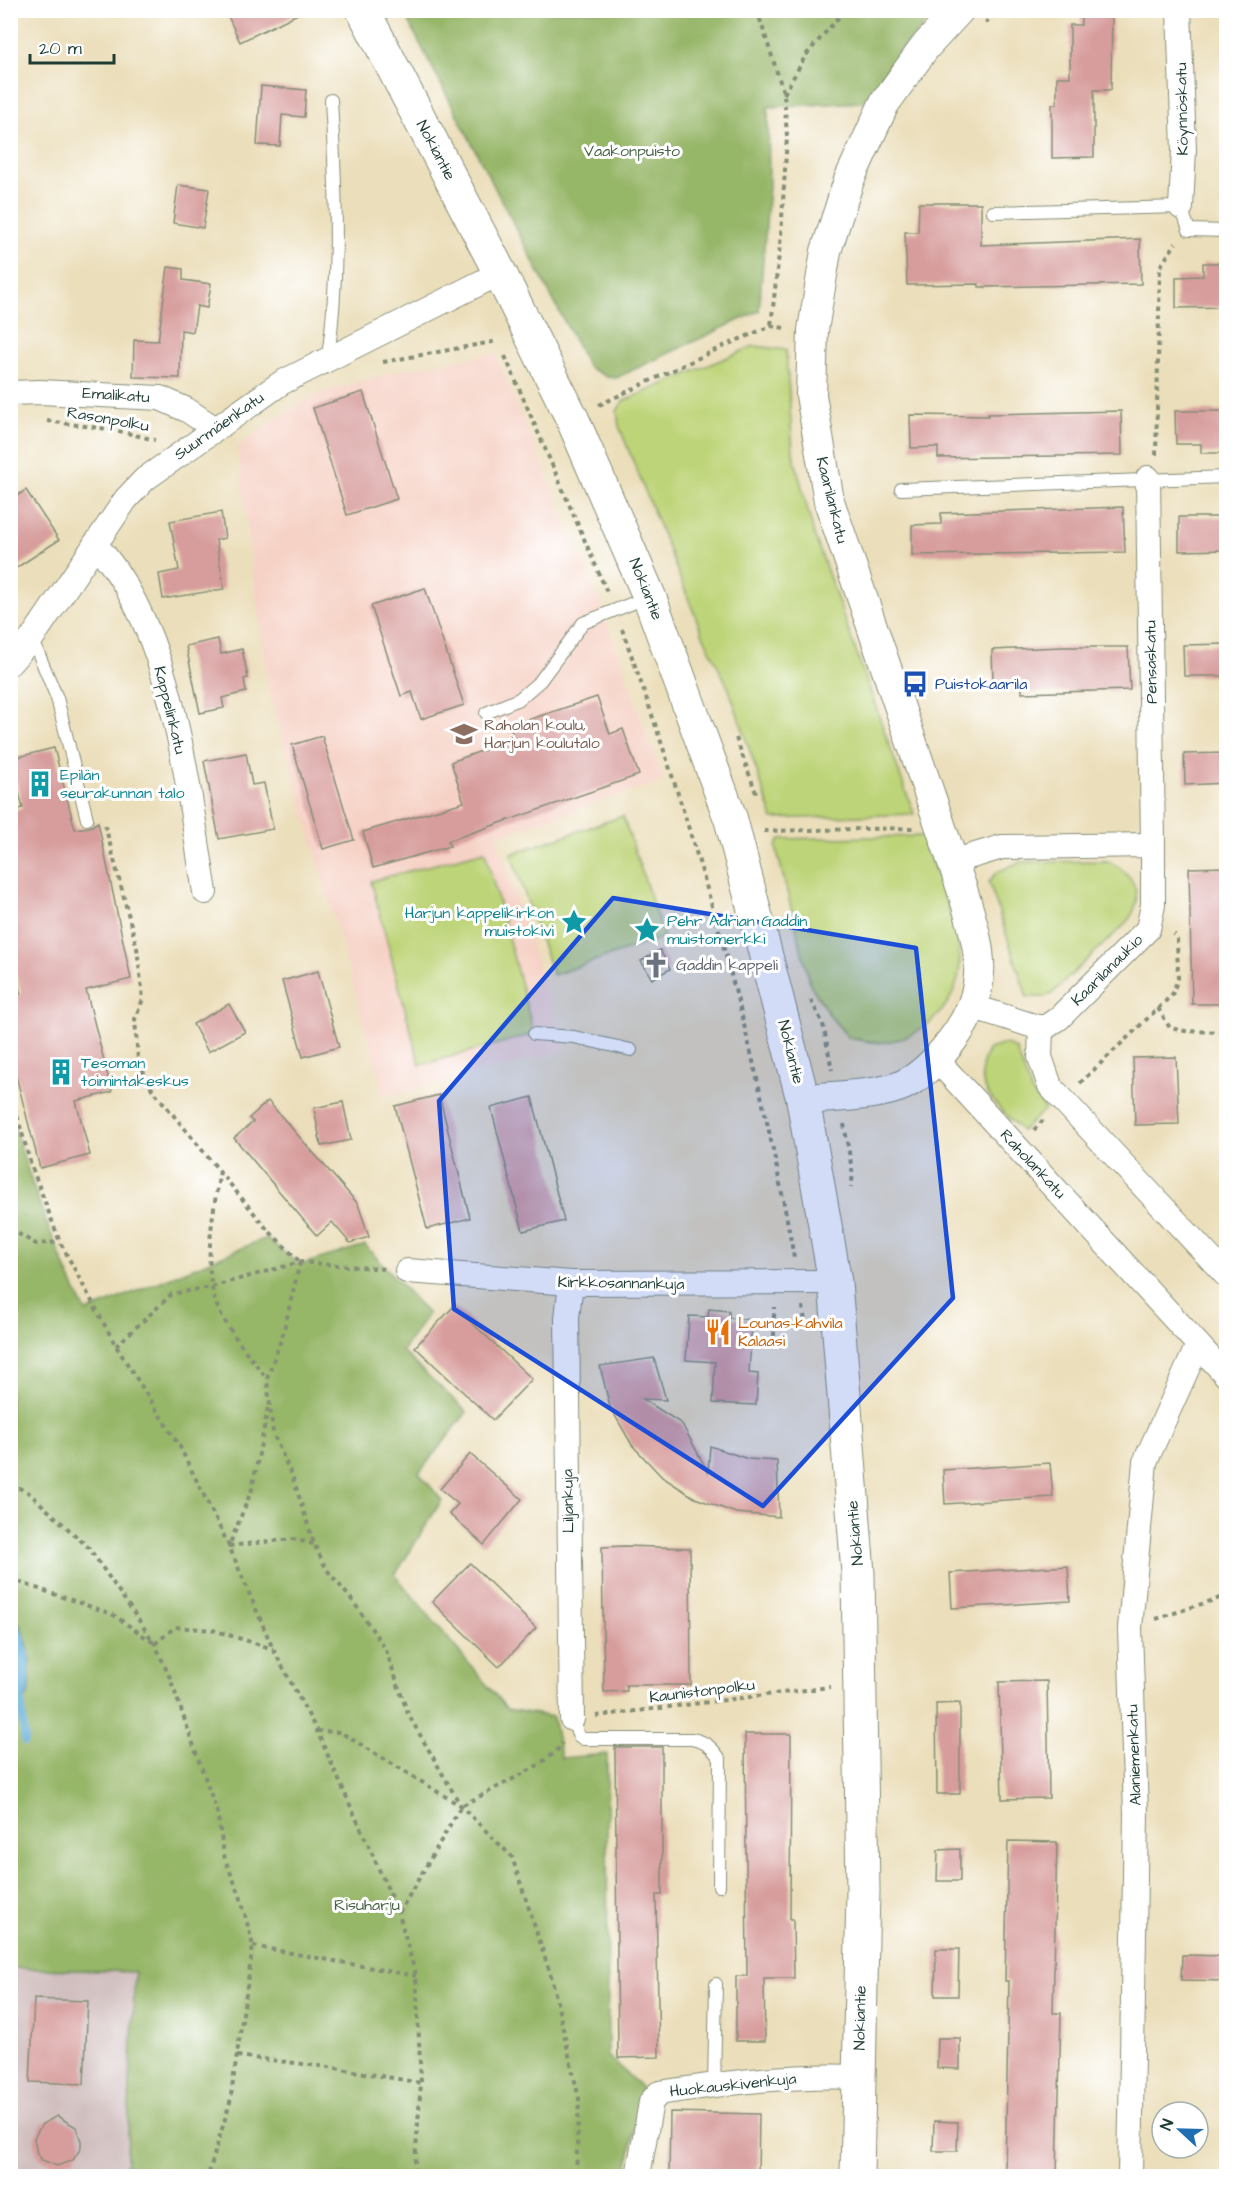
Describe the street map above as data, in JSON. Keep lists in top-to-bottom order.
{
  "streets": {
    "main road": ["Nokiantie"],
    "street": [
      "Köynnöskatu",
      "Emalikatu",
      "Suurmäenkatu",
      "Kaarilankatu",
      "Pensaskatu",
      "Kappelinkatu",
      "Kaarilanaukio",
      "Raholankatu",
      "Kirkkosannankuja",
      "Liljankuja",
      "Alaniemenkatu",
      "Huokauskivenkuja"
    ],
    "path": ["Rasonpolku", "Kaunistonpolku"]
  },
  "crossings": [
    ["Nokiantie", "Suurmäenkatu"],
    ["Nokiantie", "Kirkkosannankuja"],
    ["Nokiantie", "Huokauskivenkuja"],
    ["Emalikatu", "Suurmäenkatu"],
    ["Rasonpolku", "Suurmäenkatu"],
    ["Suurmäenkatu", "Kappelinkatu"],
    ["Pensaskatu", "Kaarilanaukio"],
    ["Raholankatu", "Alaniemenkatu"],
    ["Kirkkosannankuja", "Liljankuja"],
    ["Liljankuja", "Kaunistonpolku"]
  ],
  "parks": ["Vaakonpuisto", "Risuharju"],
  "places": {
    "bus stop": ["Puistokaarila"],
    "school or university": ["Raholan koulu, Harjun koulutalo"],
    "building": ["Epilän seurakunnan talo", "Tesoman toimintakeskus"],
    "place": ["Harjun kappelikirkon muistokivi", "Pehr Adrian Gaddin muistomerkki"],
    "church": ["Gaddin kappeli"],
    "restaurant": ["Lounas-kahvila Kalaasi"]
  },
  "scale_bar": "20 m",
  "north": "left"
}
